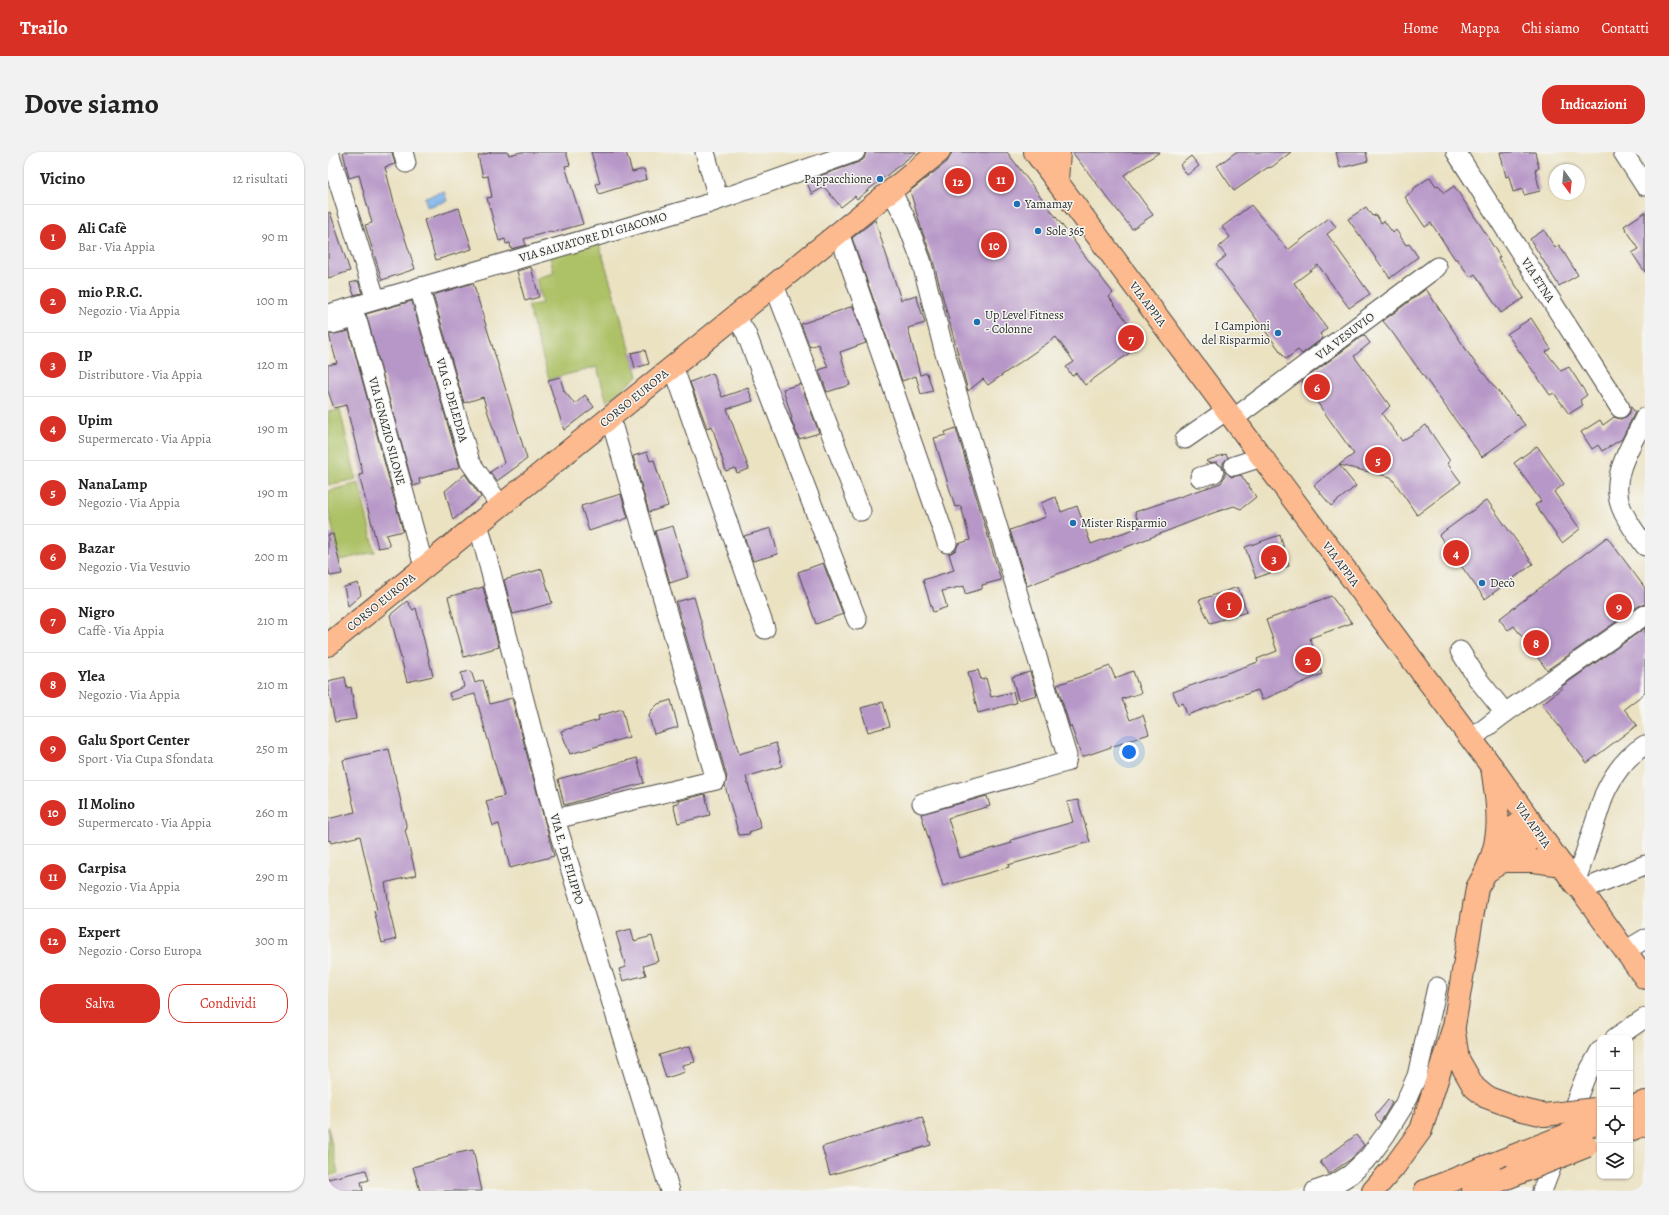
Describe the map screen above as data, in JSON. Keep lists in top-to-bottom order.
{
  "streets": {
    "main road": ["VIA APPIA", "CORSO EUROPA"],
    "street": [
      "VIA SALVATORE DI GIACOMO",
      "VIA ETNA",
      "VIA VESUVIO",
      "VIA G. DELEDDA",
      "VIA IGNAZIO SILONE",
      "VIA E. DE FILIPPO"
    ]
  },
  "crossings": [
    ["VIA SALVATORE DI GIACOMO", "VIA G. DELEDDA"],
    ["VIA SALVATORE DI GIACOMO", "VIA IGNAZIO SILONE"],
    ["VIA APPIA", "VIA VESUVIO"],
    ["CORSO EUROPA", "VIA G. DELEDDA"],
    ["CORSO EUROPA", "VIA IGNAZIO SILONE"],
    ["CORSO EUROPA", "VIA E. DE FILIPPO"]
  ],
  "places": [
    "Pappacchione",
    "Yamamay",
    "Sole 365",
    "Up Level Fitness - Colonne",
    "I Campioni del Risparmio",
    "Mister Risparmio",
    "Decò"
  ],
  "north": "bottom",
  "page": {
    "header": "Trailo",
    "nav": [
      "Home",
      "Mappa",
      "Chi siamo",
      "Contatti"
    ],
    "title": "Dove siamo",
    "buttons": [
      "Indicazioni",
      ["Salva", "Condividi"]
    ],
    "heading": ["Vicino", "12 risultati"],
    "pins": [
      "11",
      "12",
      "10",
      "7",
      "6",
      "5",
      "4",
      "3",
      "1",
      "9",
      "8",
      "2"
    ],
    "list": [
      {
        "mark": "1",
        "name": "Ali Cafè",
        "note": "Bar · Via Appia",
        "value": "90 m"
      },
      {
        "mark": "2",
        "name": "mio P.R.C.",
        "note": "Negozio · Via Appia",
        "value": "100 m"
      },
      {
        "mark": "3",
        "name": "IP",
        "note": "Distributore · Via Appia",
        "value": "120 m"
      },
      {
        "mark": "4",
        "name": "Upim",
        "note": "Supermercato · Via Appia",
        "value": "190 m"
      },
      {
        "mark": "5",
        "name": "NanaLamp",
        "note": "Negozio · Via Appia",
        "value": "190 m"
      },
      {
        "mark": "6",
        "name": "Bazar",
        "note": "Negozio · Via Vesuvio",
        "value": "200 m"
      },
      {
        "mark": "7",
        "name": "Nigro",
        "note": "Caffè · Via Appia",
        "value": "210 m"
      },
      {
        "mark": "8",
        "name": "Ylea",
        "note": "Negozio · Via Appia",
        "value": "210 m"
      },
      {
        "mark": "9",
        "name": "Galu Sport Center",
        "note": "Sport · Via Cupa Sfondata",
        "value": "250 m"
      },
      {
        "mark": "10",
        "name": "Il Molino",
        "note": "Supermercato · Via Appia",
        "value": "260 m"
      },
      {
        "mark": "11",
        "name": "Carpisa",
        "note": "Negozio · Via Appia",
        "value": "290 m"
      },
      {
        "mark": "12",
        "name": "Expert",
        "note": "Negozio · Corso Europa",
        "value": "300 m"
      }
    ],
    "map_buttons": ["+", "−"]
  }
}
